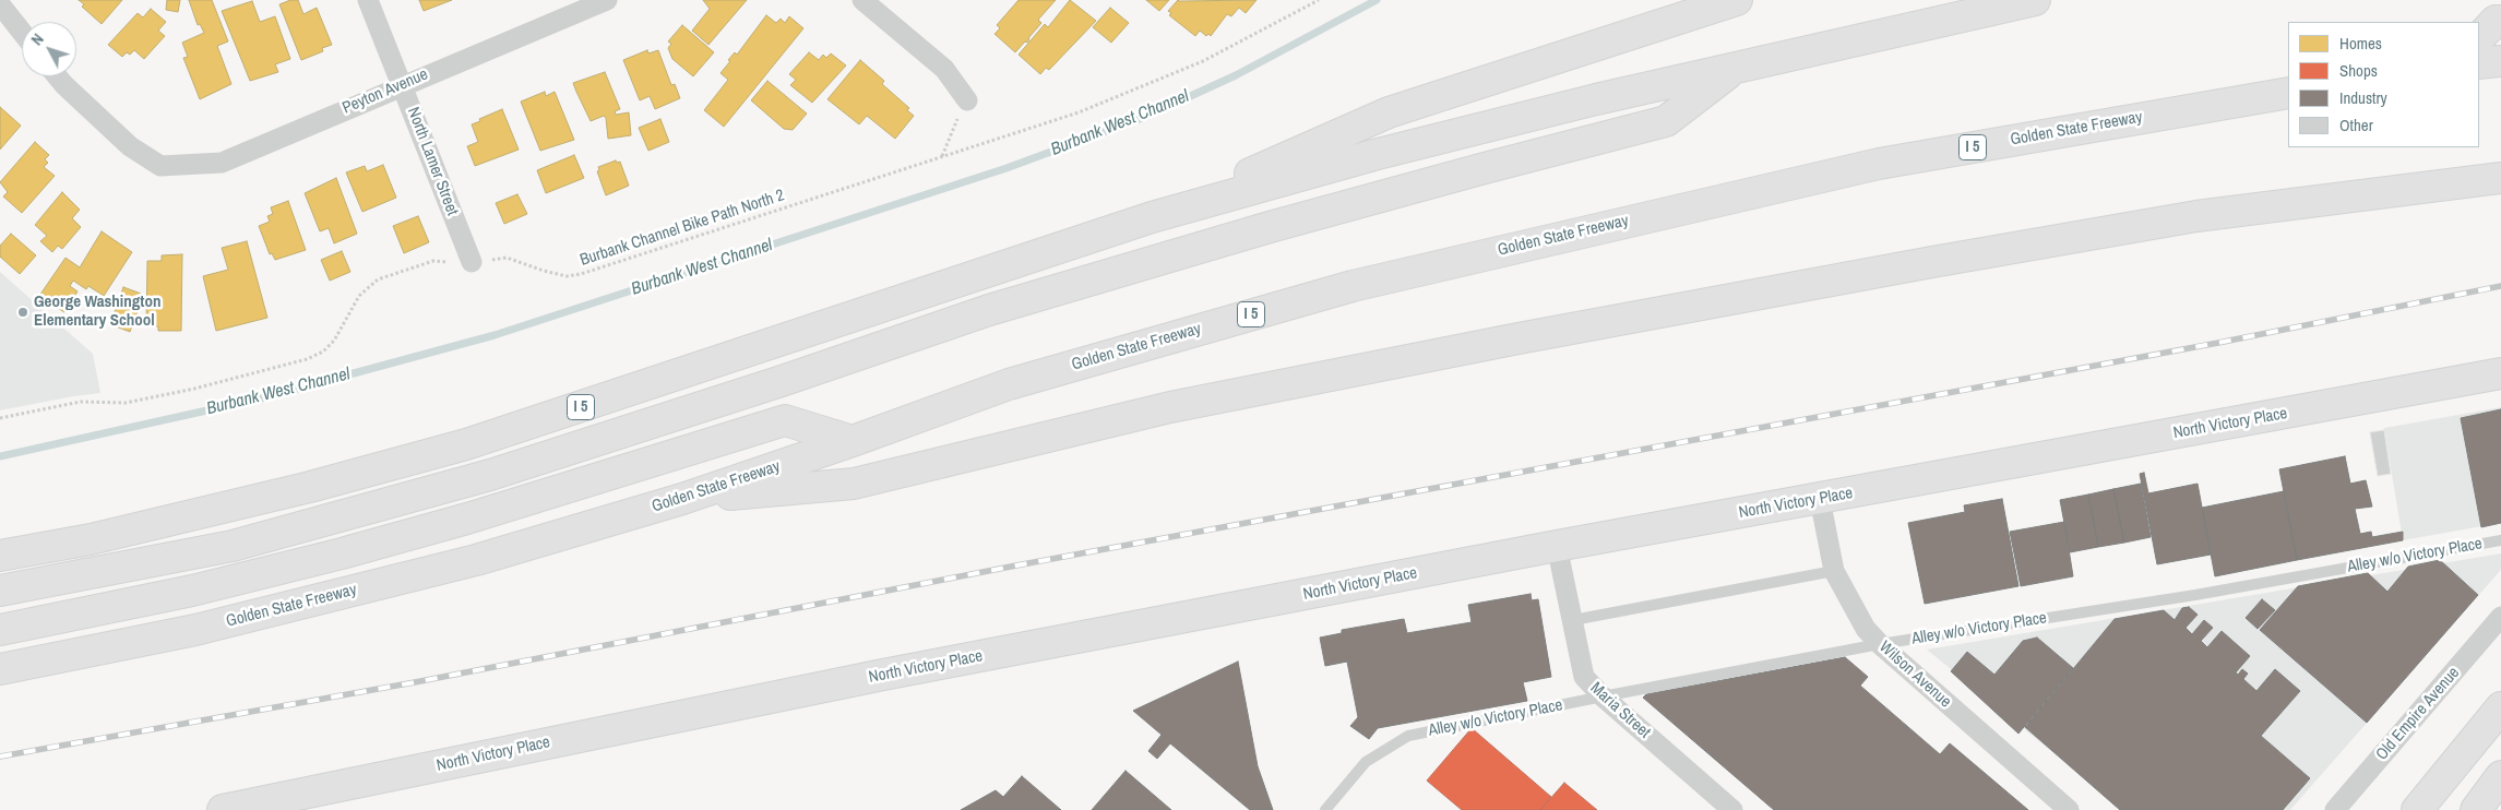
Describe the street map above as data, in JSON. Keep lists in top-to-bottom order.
{
  "streets": {
    "main road": ["Golden State Freeway", "I 5", "North Victory Place"],
    "street": [
      "Peyton Avenue",
      "North Lamer Street",
      "Wilson Avenue",
      "Maria Street",
      "Old Empire Avenue"
    ],
    "lane": ["Alley w/o Victory Place"],
    "path": ["Burbank Channel Bike Path North 2"]
  },
  "crossings": [
    ["Peyton Avenue", "North Lamer Street"],
    ["North Lamer Street", "Burbank Channel Bike Path North 2"],
    ["North Victory Place", "Wilson Avenue"],
    ["North Victory Place", "Maria Street"],
    ["Alley w/o Victory Place", "Wilson Avenue"],
    ["Alley w/o Victory Place", "Maria Street"]
  ],
  "water": ["Burbank West Channel"],
  "places": ["George Washington Elementary School"],
  "legend": [
    "Homes",
    "Shops",
    "Industry",
    "Other"
  ],
  "north": "top left"
}
